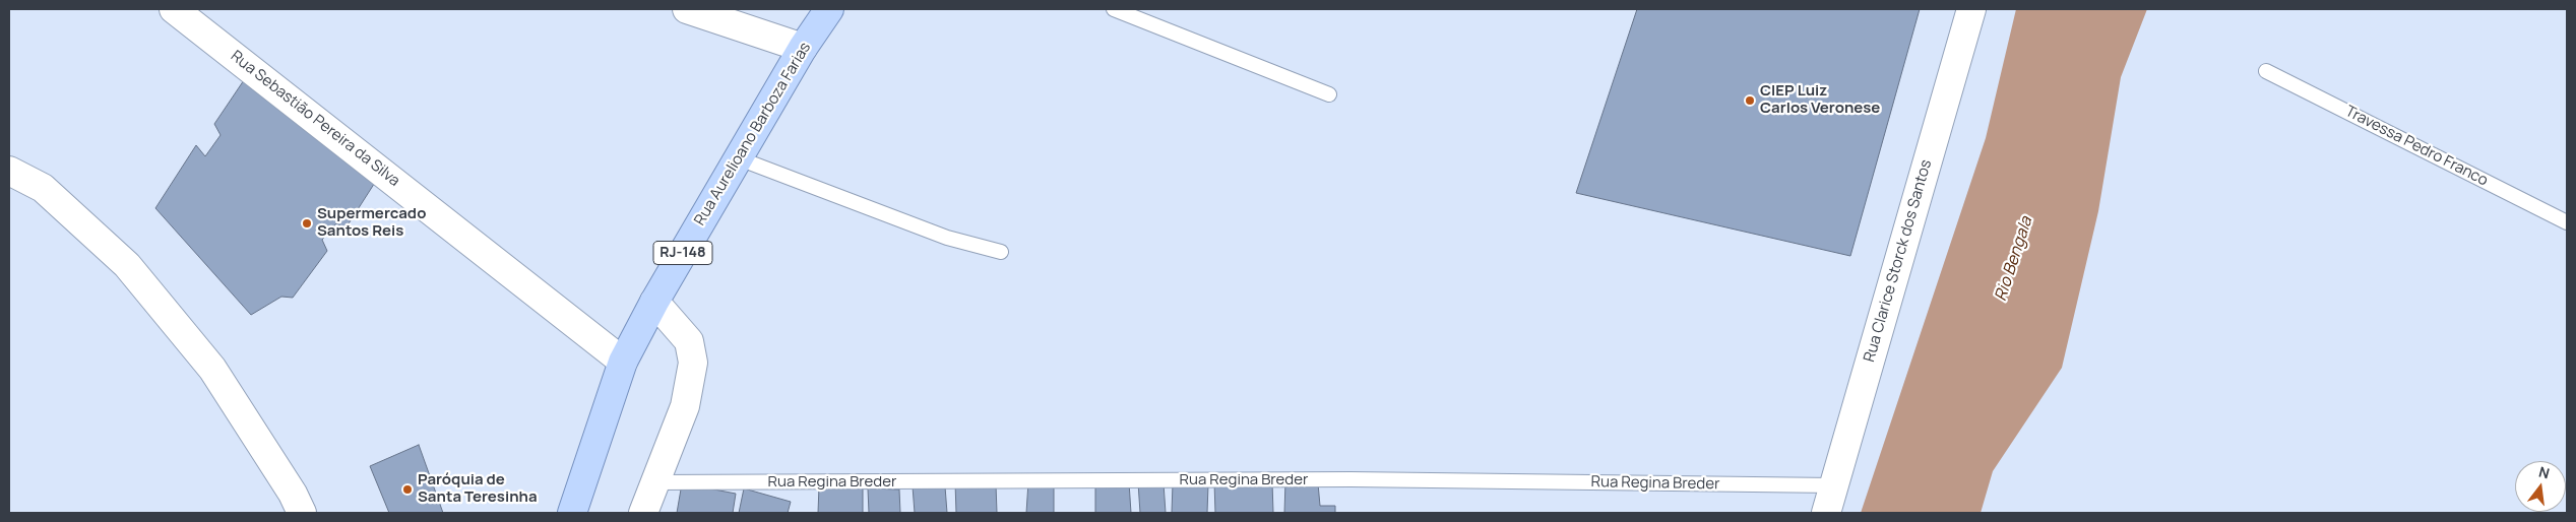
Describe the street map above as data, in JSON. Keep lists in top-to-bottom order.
{
  "streets": {
    "main road": ["Rua Aurelioano Barboza Farias", "RJ-148"],
    "street": ["Rua Sebastião Pereira da Silva", "Rua Clarice Storck dos Santos"],
    "lane": ["Travessa Pedro Franco", "Rua Regina Breder"]
  },
  "crossings": [
    ["Rua Sebastião Pereira da Silva", "Rua Aurelioano Barboza Farias"],
    ["Rua Clarice Storck dos Santos", "Rua Regina Breder"]
  ],
  "water": ["Rio Bengala"],
  "places": ["CIEP Luiz Carlos Veronese", "Supermercado Santos Reis", "Paróquia de Santa Teresinha"],
  "north": "top"
}
